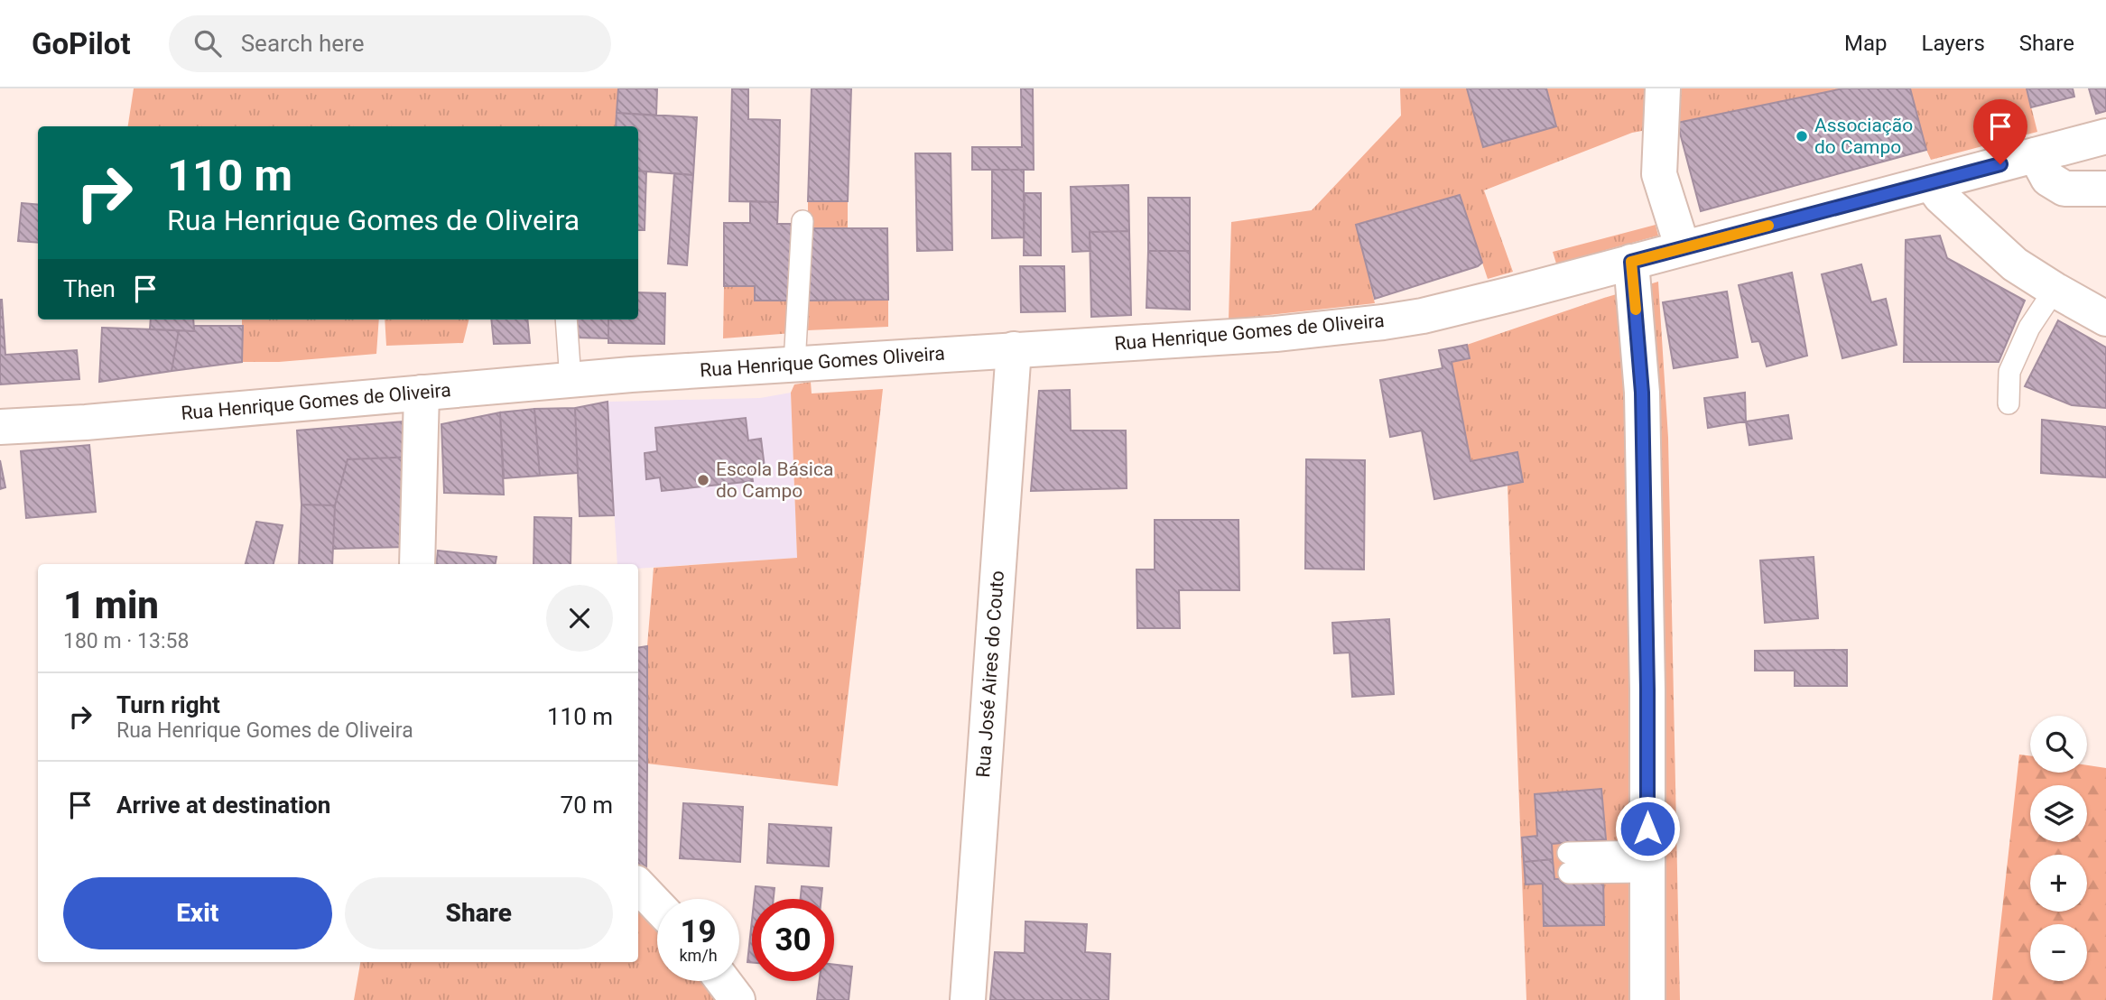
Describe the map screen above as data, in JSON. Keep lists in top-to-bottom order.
{
  "streets": {
    "street": ["Rua Henrique Gomes de Oliveira", "Rua Henrique Gomes Oliveira", "Rua José Aires do Couto"]
  },
  "crossings": [
    ["Rua Henrique Gomes de Oliveira", "Rua Henrique Gomes Oliveira"],
    ["Rua Henrique Gomes de Oliveira", "Rua José Aires do Couto"],
    ["Rua Henrique Gomes Oliveira", "Rua José Aires do Couto"]
  ],
  "places": ["Associação do Campo", "Escola Básica do Campo"],
  "page": {
    "header": "GoPilot",
    "search": "Search here",
    "nav": ["Map", "Layers", "Share"],
    "turn": ["110 m", "Rua Henrique Gomes de Oliveira"],
    "then": "Then",
    "heading": ["1 min", "180 m · 13:58"],
    "list": [
      {
        "name": "Turn right",
        "note": "Rua Henrique Gomes de Oliveira",
        "value": "110 m"
      },
      {
        "name": "Arrive at destination",
        "value": "70 m"
      }
    ],
    "map_buttons": ["+", "−"],
    "buttons": ["Exit", "Share"],
    "speed": "19 km/h",
    "limit": "30"
  }
}
